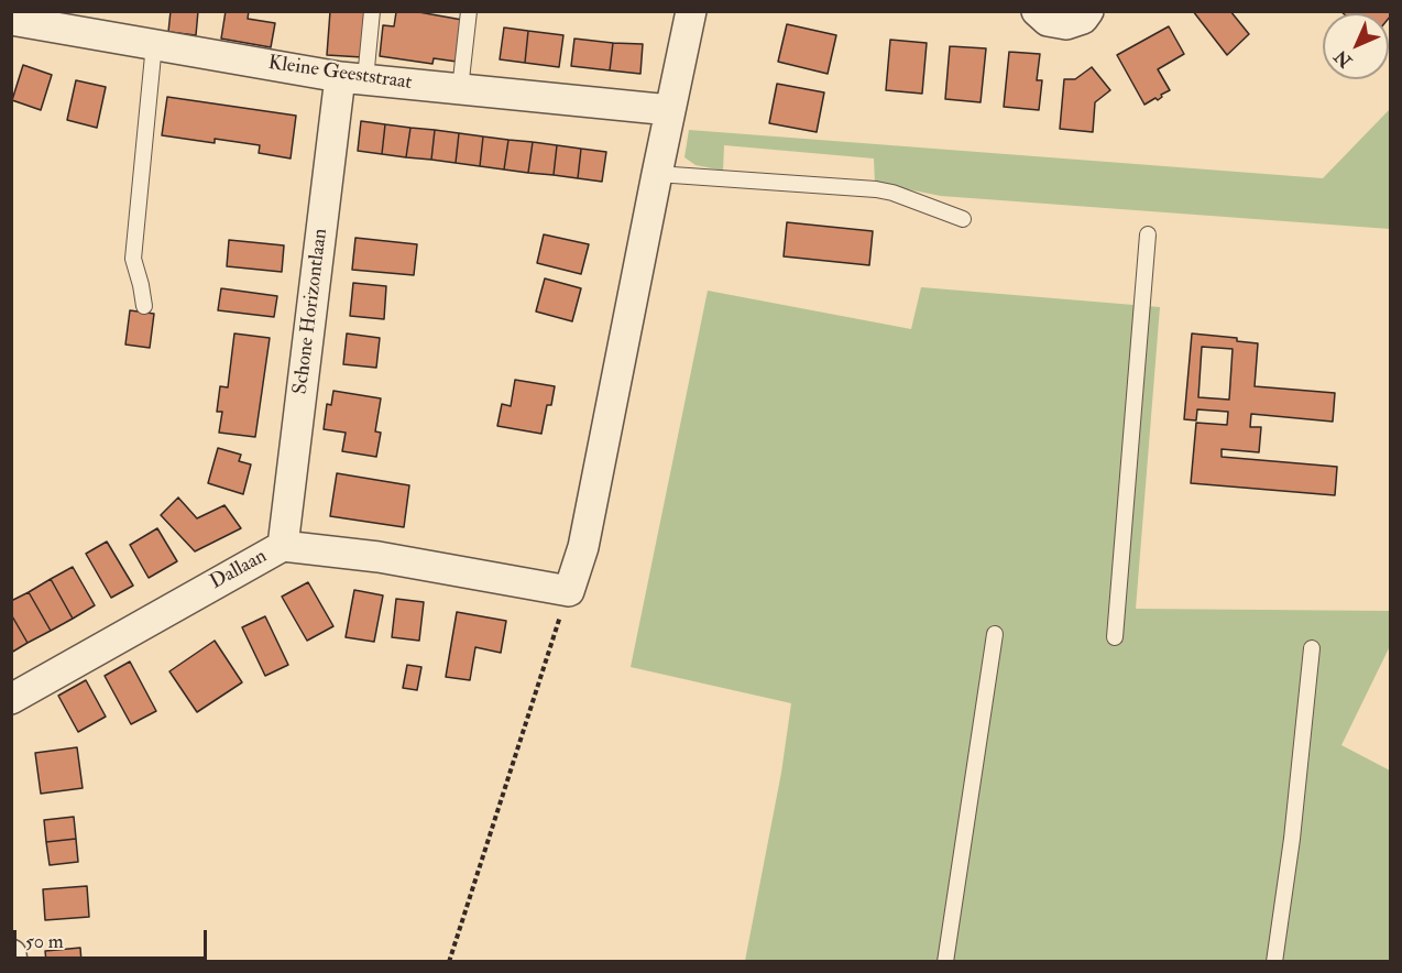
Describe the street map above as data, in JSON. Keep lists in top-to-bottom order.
{
  "streets": {
    "street": ["Kleine Geeststraat", "Schone Horizontlaan", "Dallaan"]
  },
  "crossings": [
    ["Kleine Geeststraat", "Schone Horizontlaan"],
    ["Schone Horizontlaan", "Dallaan"]
  ],
  "scale_bar": "50 m",
  "north": "bottom left"
}
